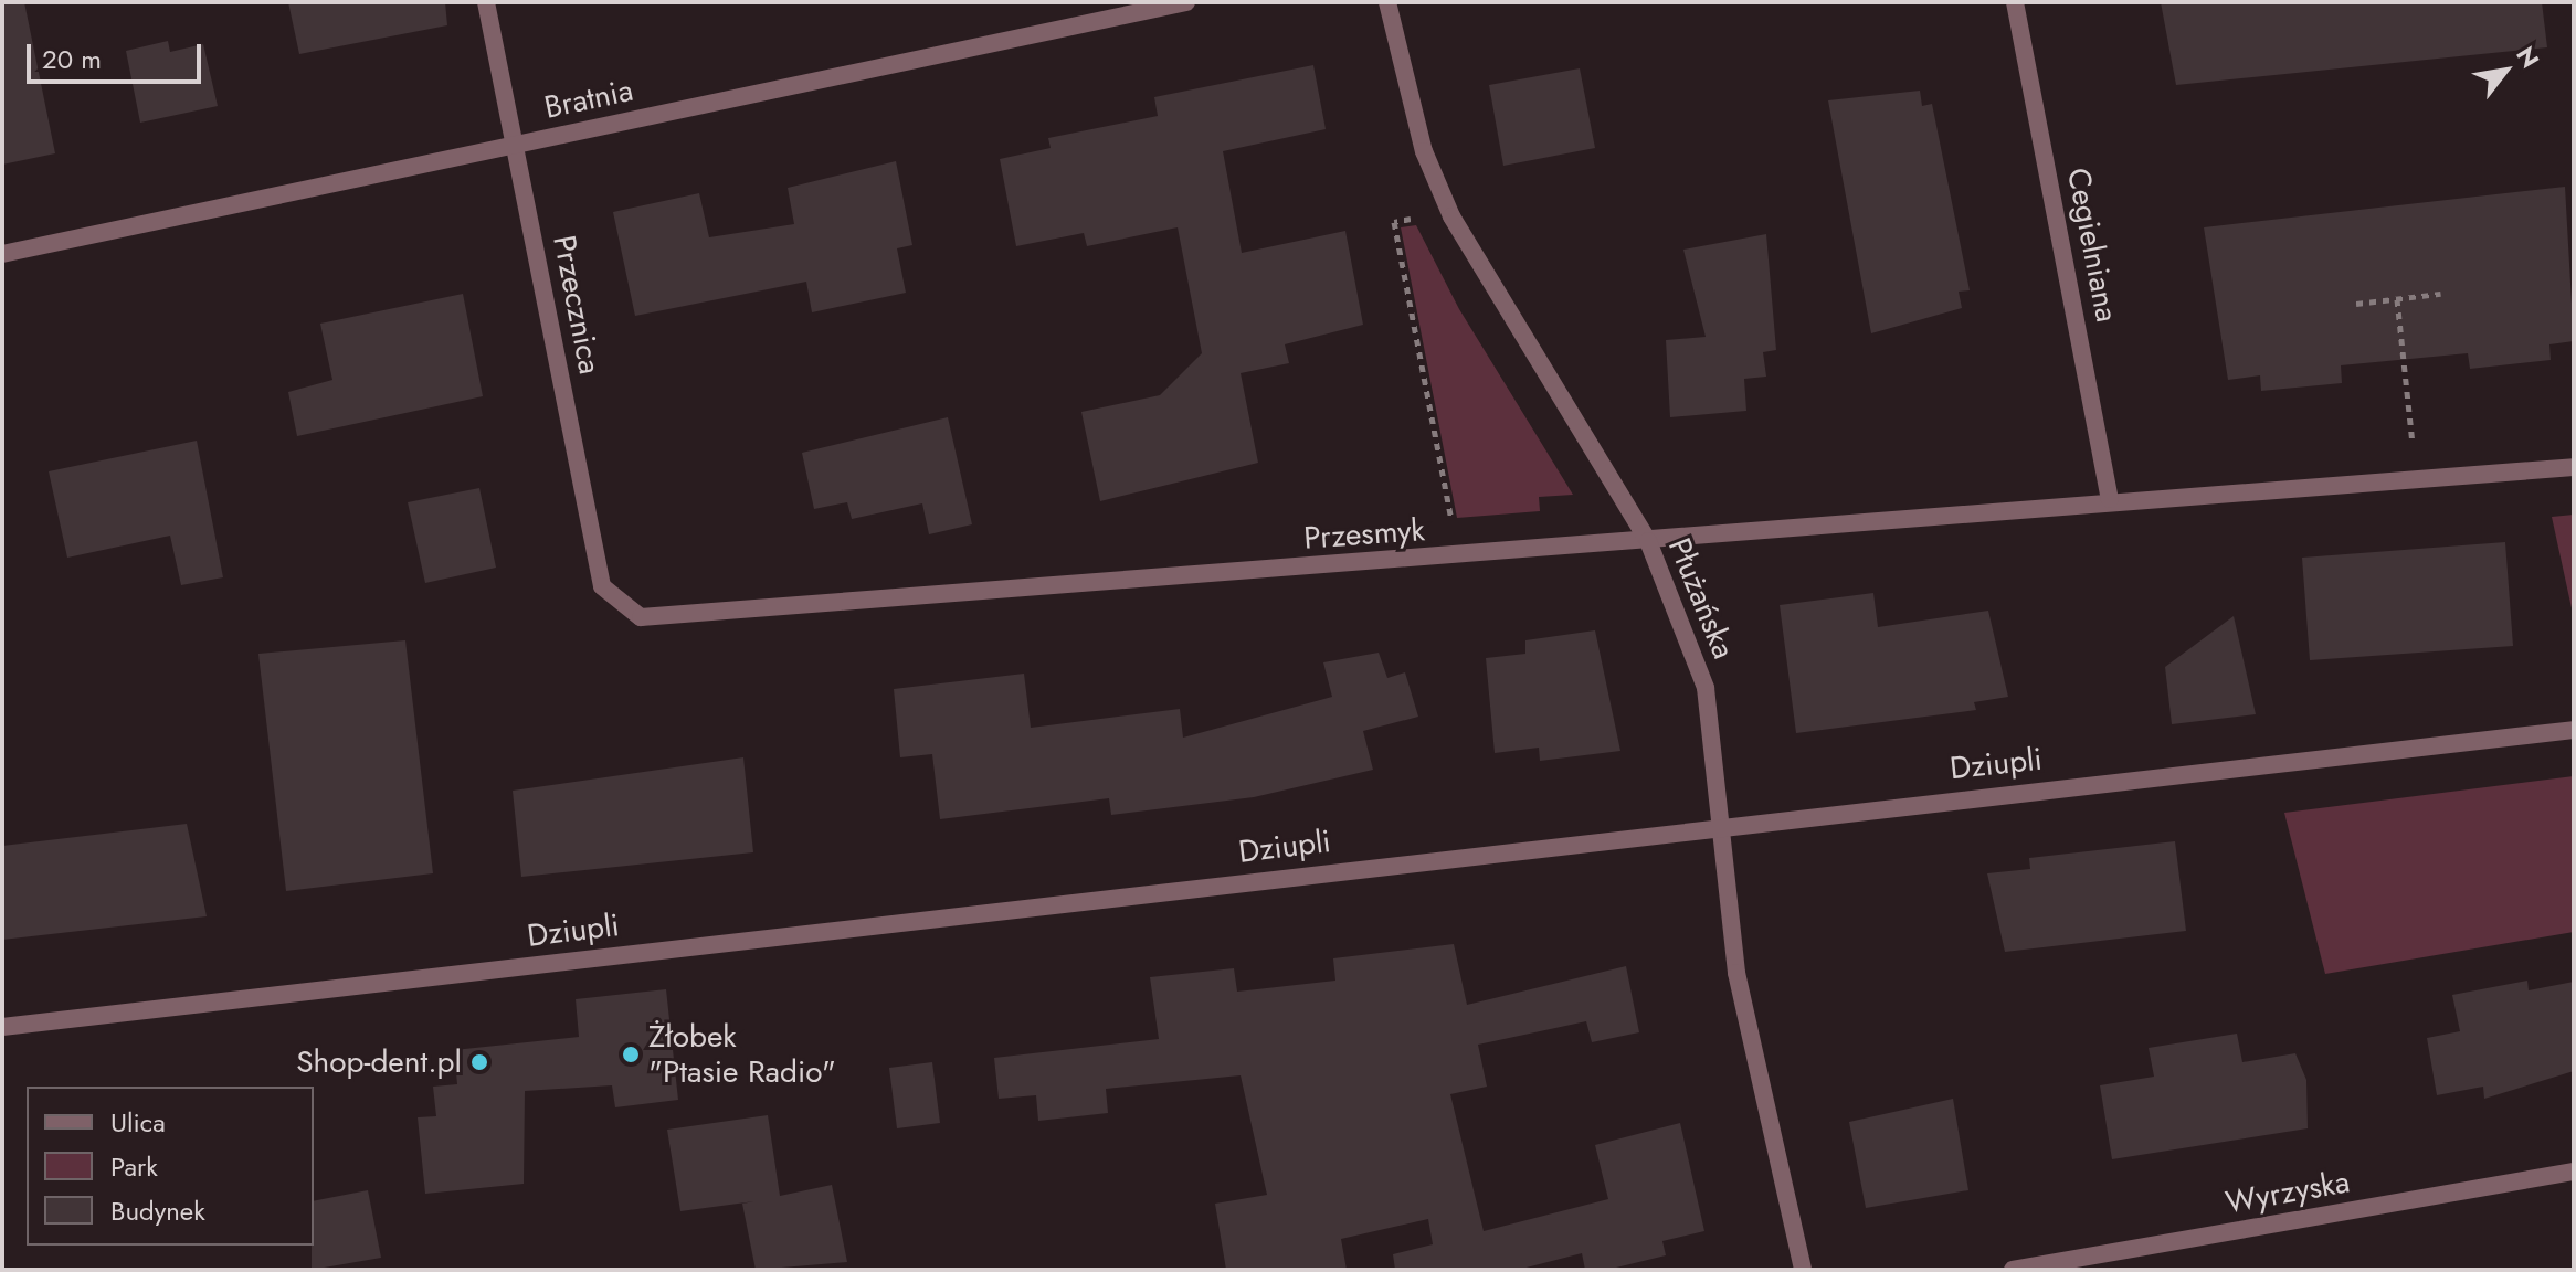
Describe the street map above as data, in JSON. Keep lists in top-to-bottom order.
{
  "streets": {
    "street": [
      "Bratnia",
      "Cegielniana",
      "Przecznica",
      "Przesmyk",
      "Płużańska",
      "Dziupli",
      "Wyrzyska"
    ]
  },
  "crossings": [
    ["Bratnia", "Przecznica"],
    ["Cegielniana", "Przesmyk"],
    ["Przecznica", "Przesmyk"],
    ["Przesmyk", "Płużańska"],
    ["Płużańska", "Dziupli"]
  ],
  "places": ["Żłobek \"Ptasie Radio\"", "Shop-dent.pl"],
  "legend": ["Ulica", "Park", "Budynek"],
  "scale_bar": "20 m",
  "north": "top right"
}
